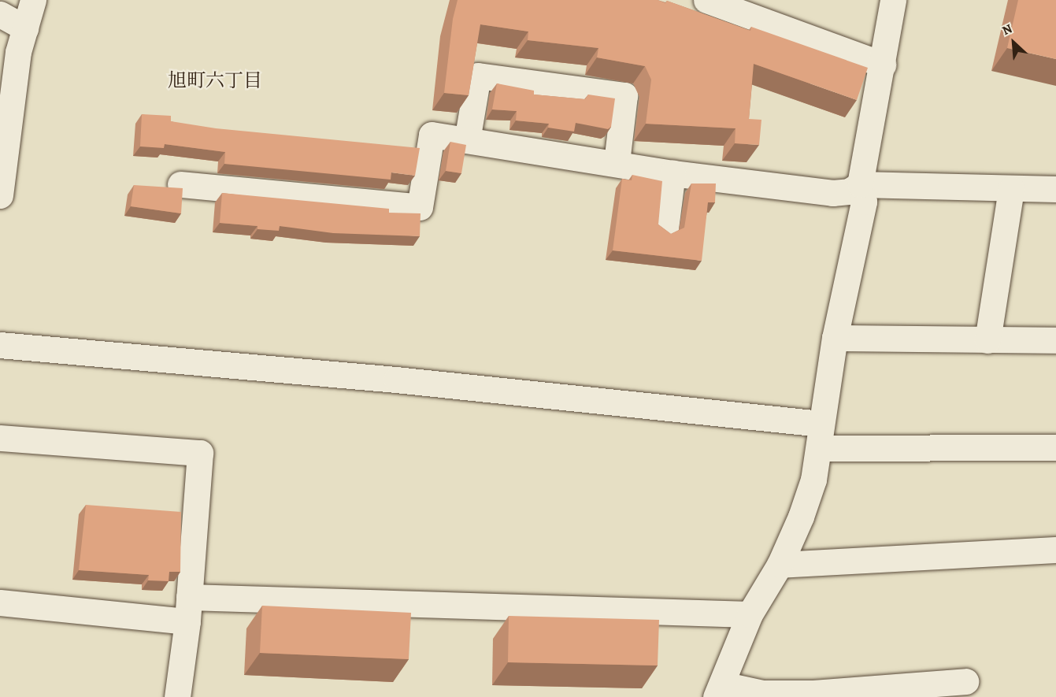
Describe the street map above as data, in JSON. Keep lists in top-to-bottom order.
{
  "districts": ["旭町六丁目"],
  "north": "top left"
}
